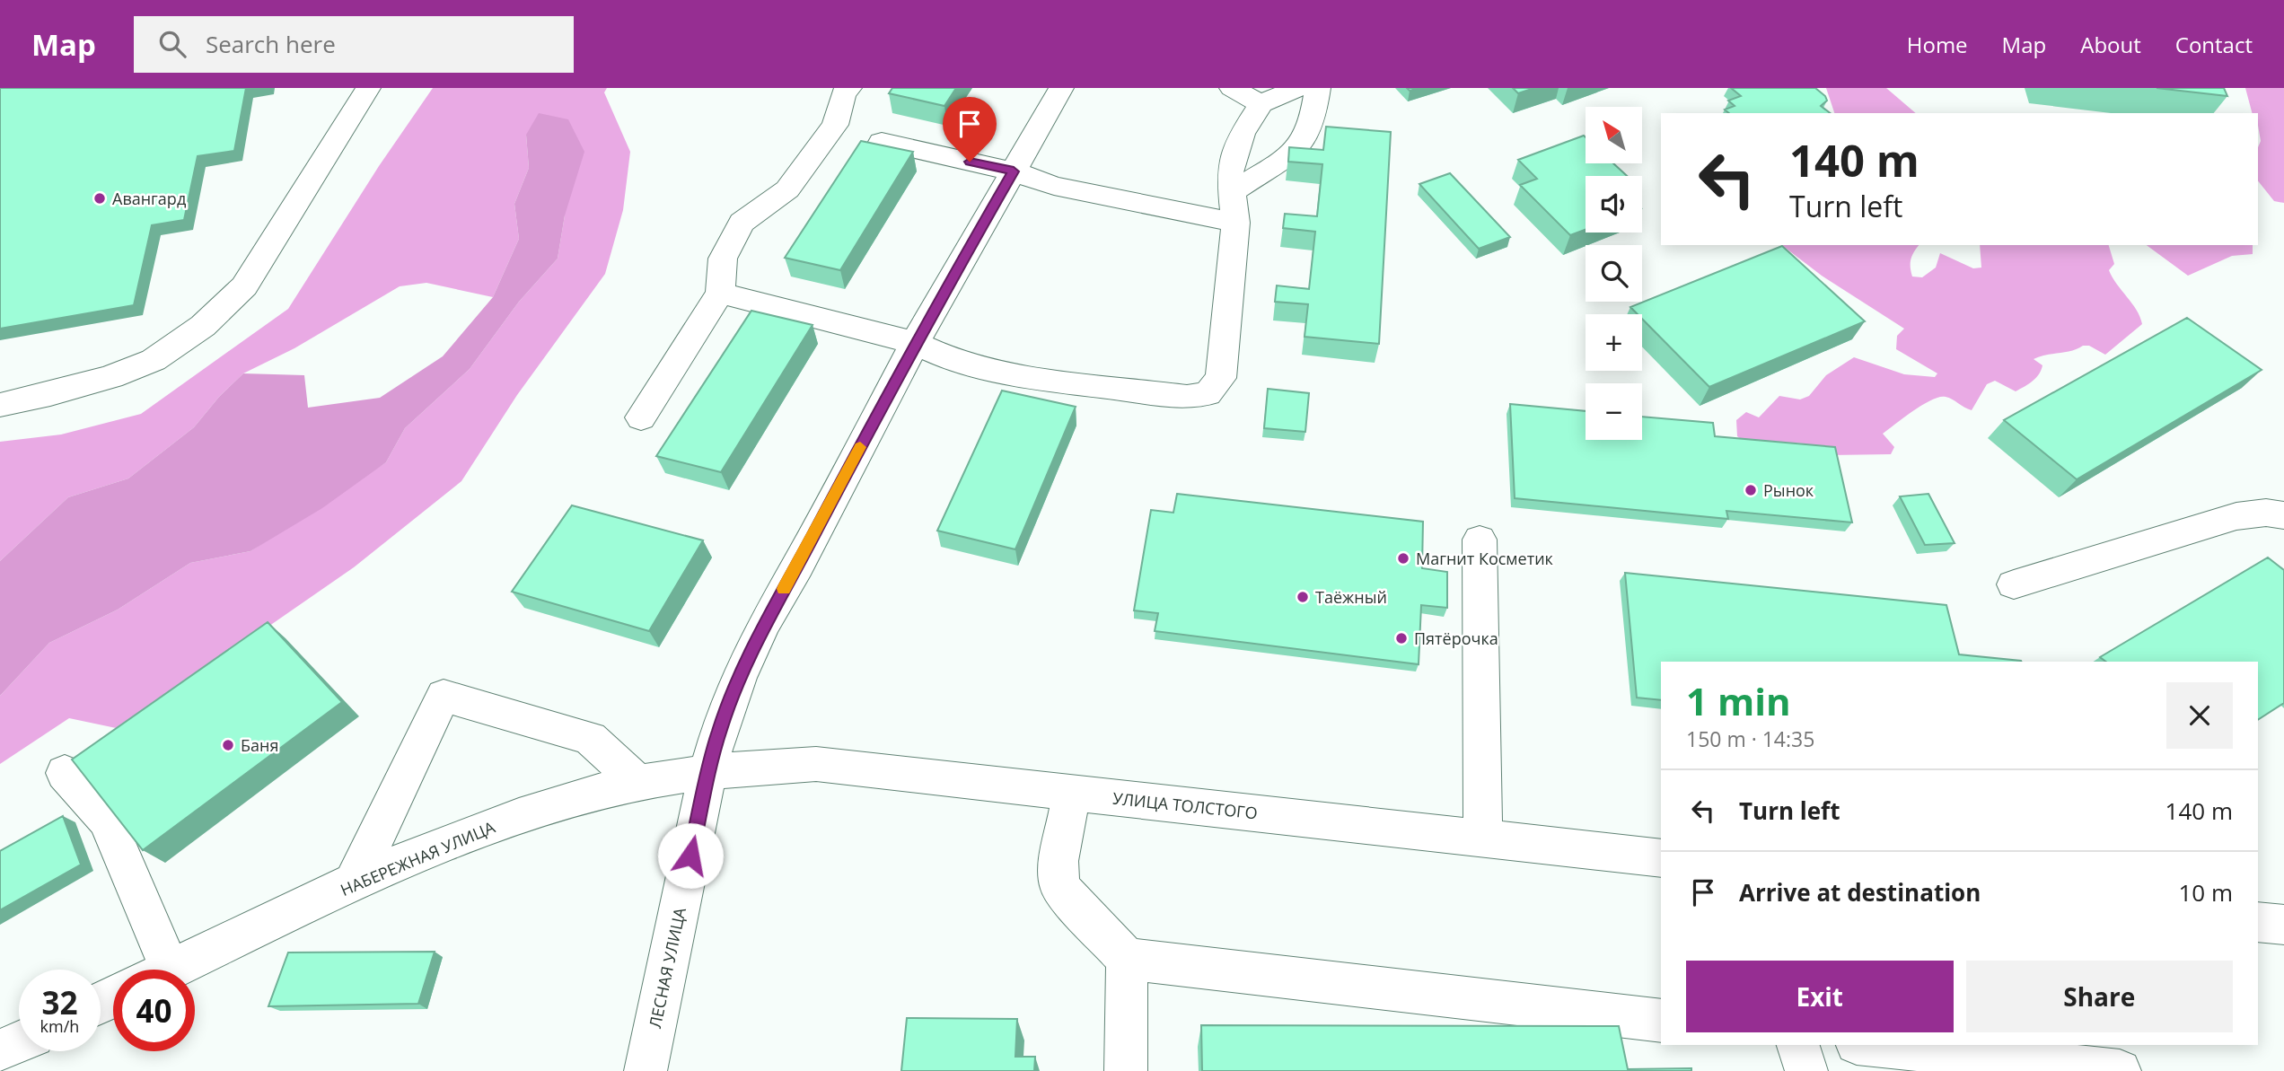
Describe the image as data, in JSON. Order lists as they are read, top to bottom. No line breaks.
{"streets":{"street":["УЛИЦА ТОЛСТОГО","НАБЕРЕЖНАЯ УЛИЦА","ЛЕСНАЯ УЛИЦА"]},"crossings":[["УЛИЦА ТОЛСТОГО","НАБЕРЕЖНАЯ УЛИЦА"],["УЛИЦА ТОЛСТОГО","ЛЕСНАЯ УЛИЦА"],["НАБЕРЕЖНАЯ УЛИЦА","ЛЕСНАЯ УЛИЦА"]],"places":["Авангард","Рынок","Магнит Косметик","Таёжный","Пятёрочка","Баня"],"north":"top left","page":{"header":"Map","search":"Search here","nav":["Home","Map","About","Contact"],"map_buttons":["+","−"],"turn":["140 m","Turn left"],"heading":["1 min","150 m · 14:35"],"list":[{"name":"Turn left","value":"140 m"},{"name":"Arrive at destination","value":"10 m"}],"buttons":["Exit","Share"],"speed":"32 km/h","limit":"40"}}
